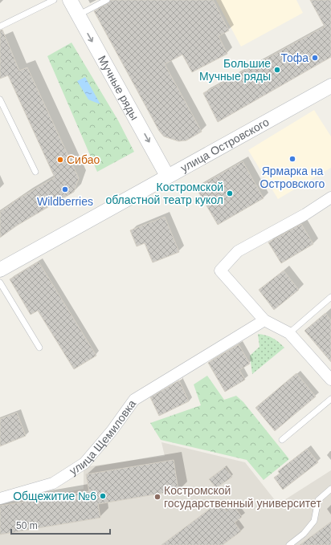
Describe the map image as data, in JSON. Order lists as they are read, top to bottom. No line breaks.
{"streets":{"street":["Мучные ряды","улица Островского","улица Щемиловка"]},"crossings":[["Мучные ряды","улица Островского"]],"one_way":["Мучные ряды"],"places":["Тофа","Большие Мучные ряды","Ярмарка на Островского","Сибао","Wildberries","Костромской областной театр кукол","Общежитие №6","Костромской государственный университет"],"scale_bar":"50 m"}
